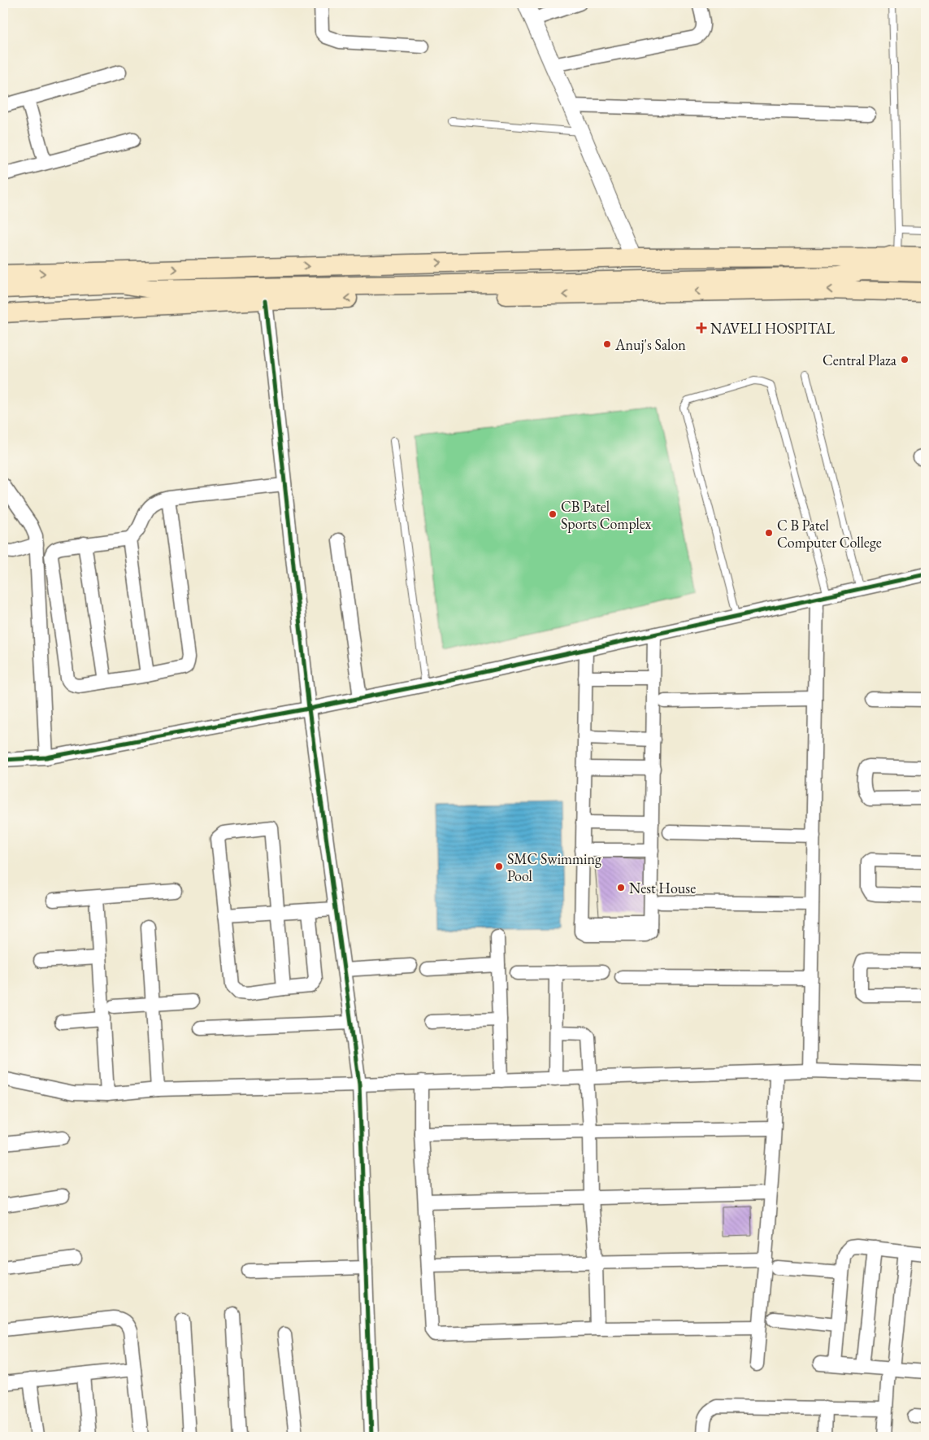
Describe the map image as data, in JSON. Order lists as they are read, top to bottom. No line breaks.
{"places":{"health":["NAVELI HOSPITAL"],"other":["Anuj's Salon","Central Plaza","CB Patel Sports Complex","C B Patel Computer College","SMC Swimming Pool","Nest House"]}}
